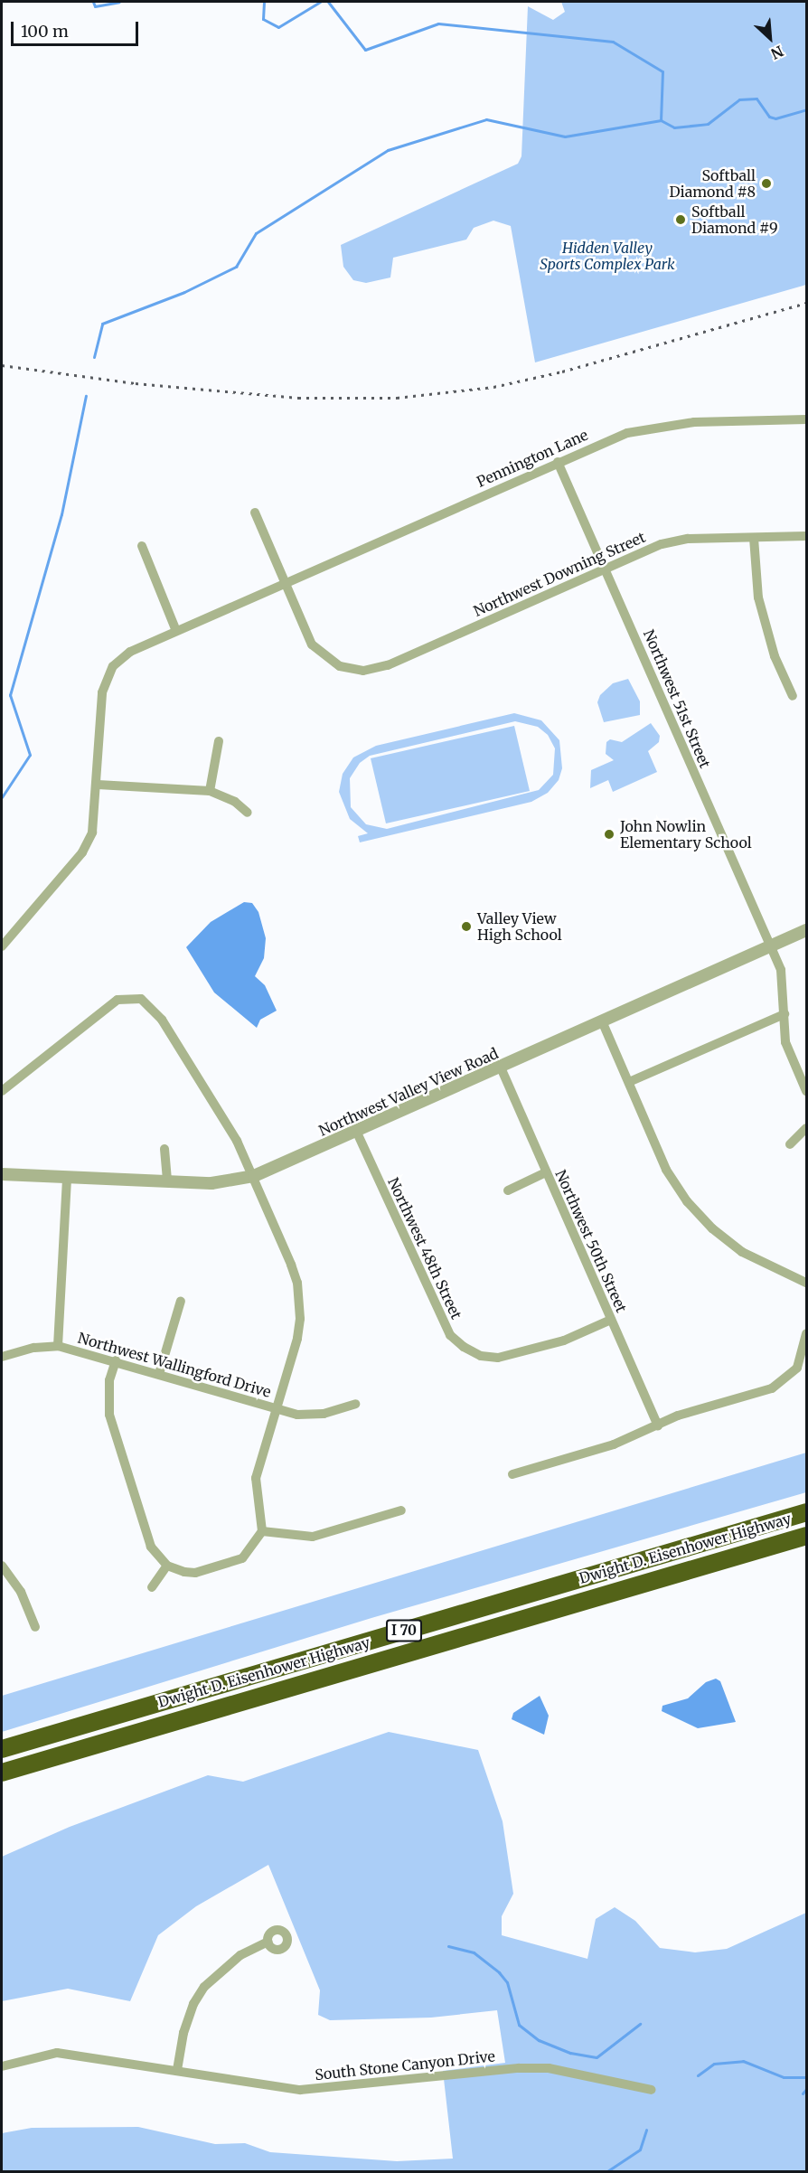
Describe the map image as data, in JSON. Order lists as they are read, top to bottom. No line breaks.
{"streets":{"highway":["Dwight D. Eisenhower Highway","I 70"],"street":["Pennington Lane","Northwest Downing Street","Northwest 51st Street","Northwest Valley View Road","Northwest 50th Street","Northwest 48th Street","Northwest Wallingford Drive","South Stone Canyon Drive"]},"crossings":[["Pennington Lane","Northwest Downing Street"],["Pennington Lane","Northwest 51st Street"],["Northwest Downing Street","Northwest 51st Street"],["Northwest 51st Street","Northwest Valley View Road"],["Northwest Valley View Road","Northwest 50th Street"],["Northwest Valley View Road","Northwest 48th Street"],["Northwest 50th Street","Northwest 48th Street"]],"parks":["Hidden Valley Sports Complex Park"],"places":["Softball Diamond #8","Softball Diamond #9","John Nowlin Elementary School","Valley View High School"],"scale_bar":"100 m","north":"bottom right"}
